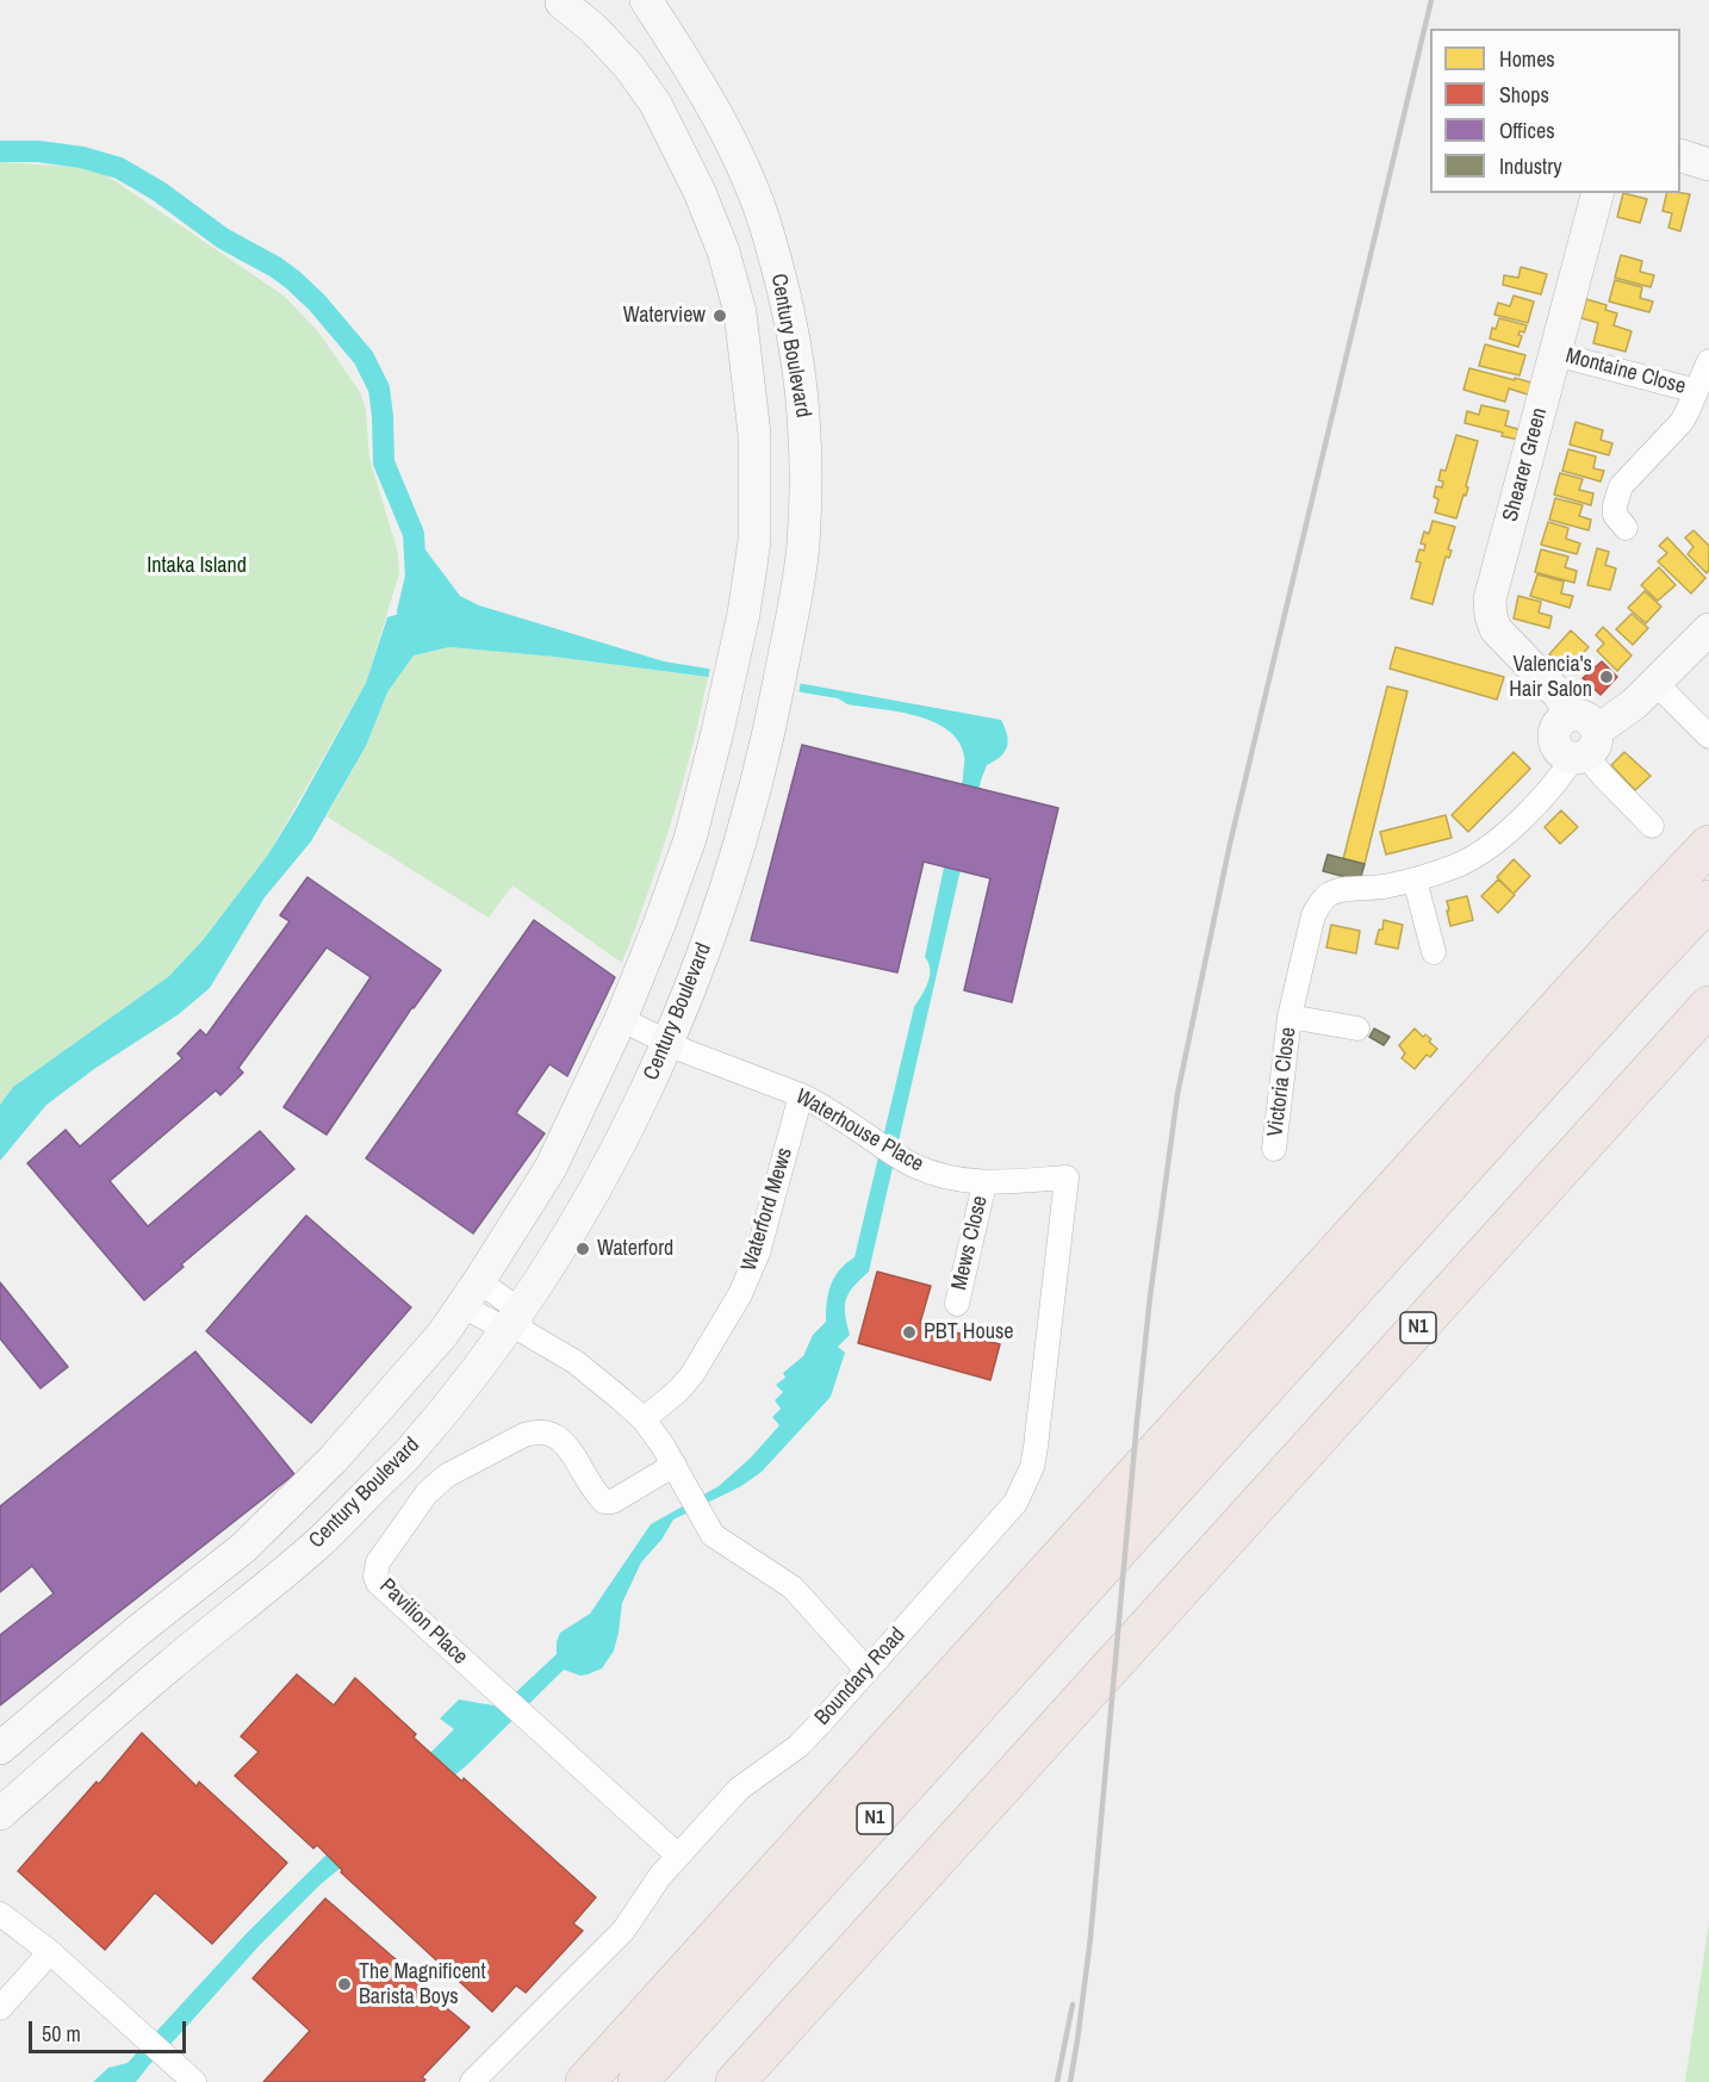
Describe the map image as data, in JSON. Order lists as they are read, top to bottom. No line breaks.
{"streets":{"highway":["N1"],"main road":["Century Boulevard","Shearer Green"],"street":["Montaine Close","Victoria Close","Waterhouse Place","Waterford Mews","Mews Close","Pavilion Place","Boundary Road"]},"crossings":[["Century Boulevard","Waterhouse Place"],["Montaine Close","Shearer Green"],["Waterhouse Place","Waterford Mews"],["Waterhouse Place","Mews Close"],["Waterhouse Place","Boundary Road"],["Pavilion Place","Boundary Road"]],"parks":["Intaka Island"],"places":["Waterview","Valencia's Hair Salon","Waterford","PBT House","The Magnificent Barista Boys"],"legend":["Homes","Shops","Offices","Industry"],"scale_bar":"50 m"}
